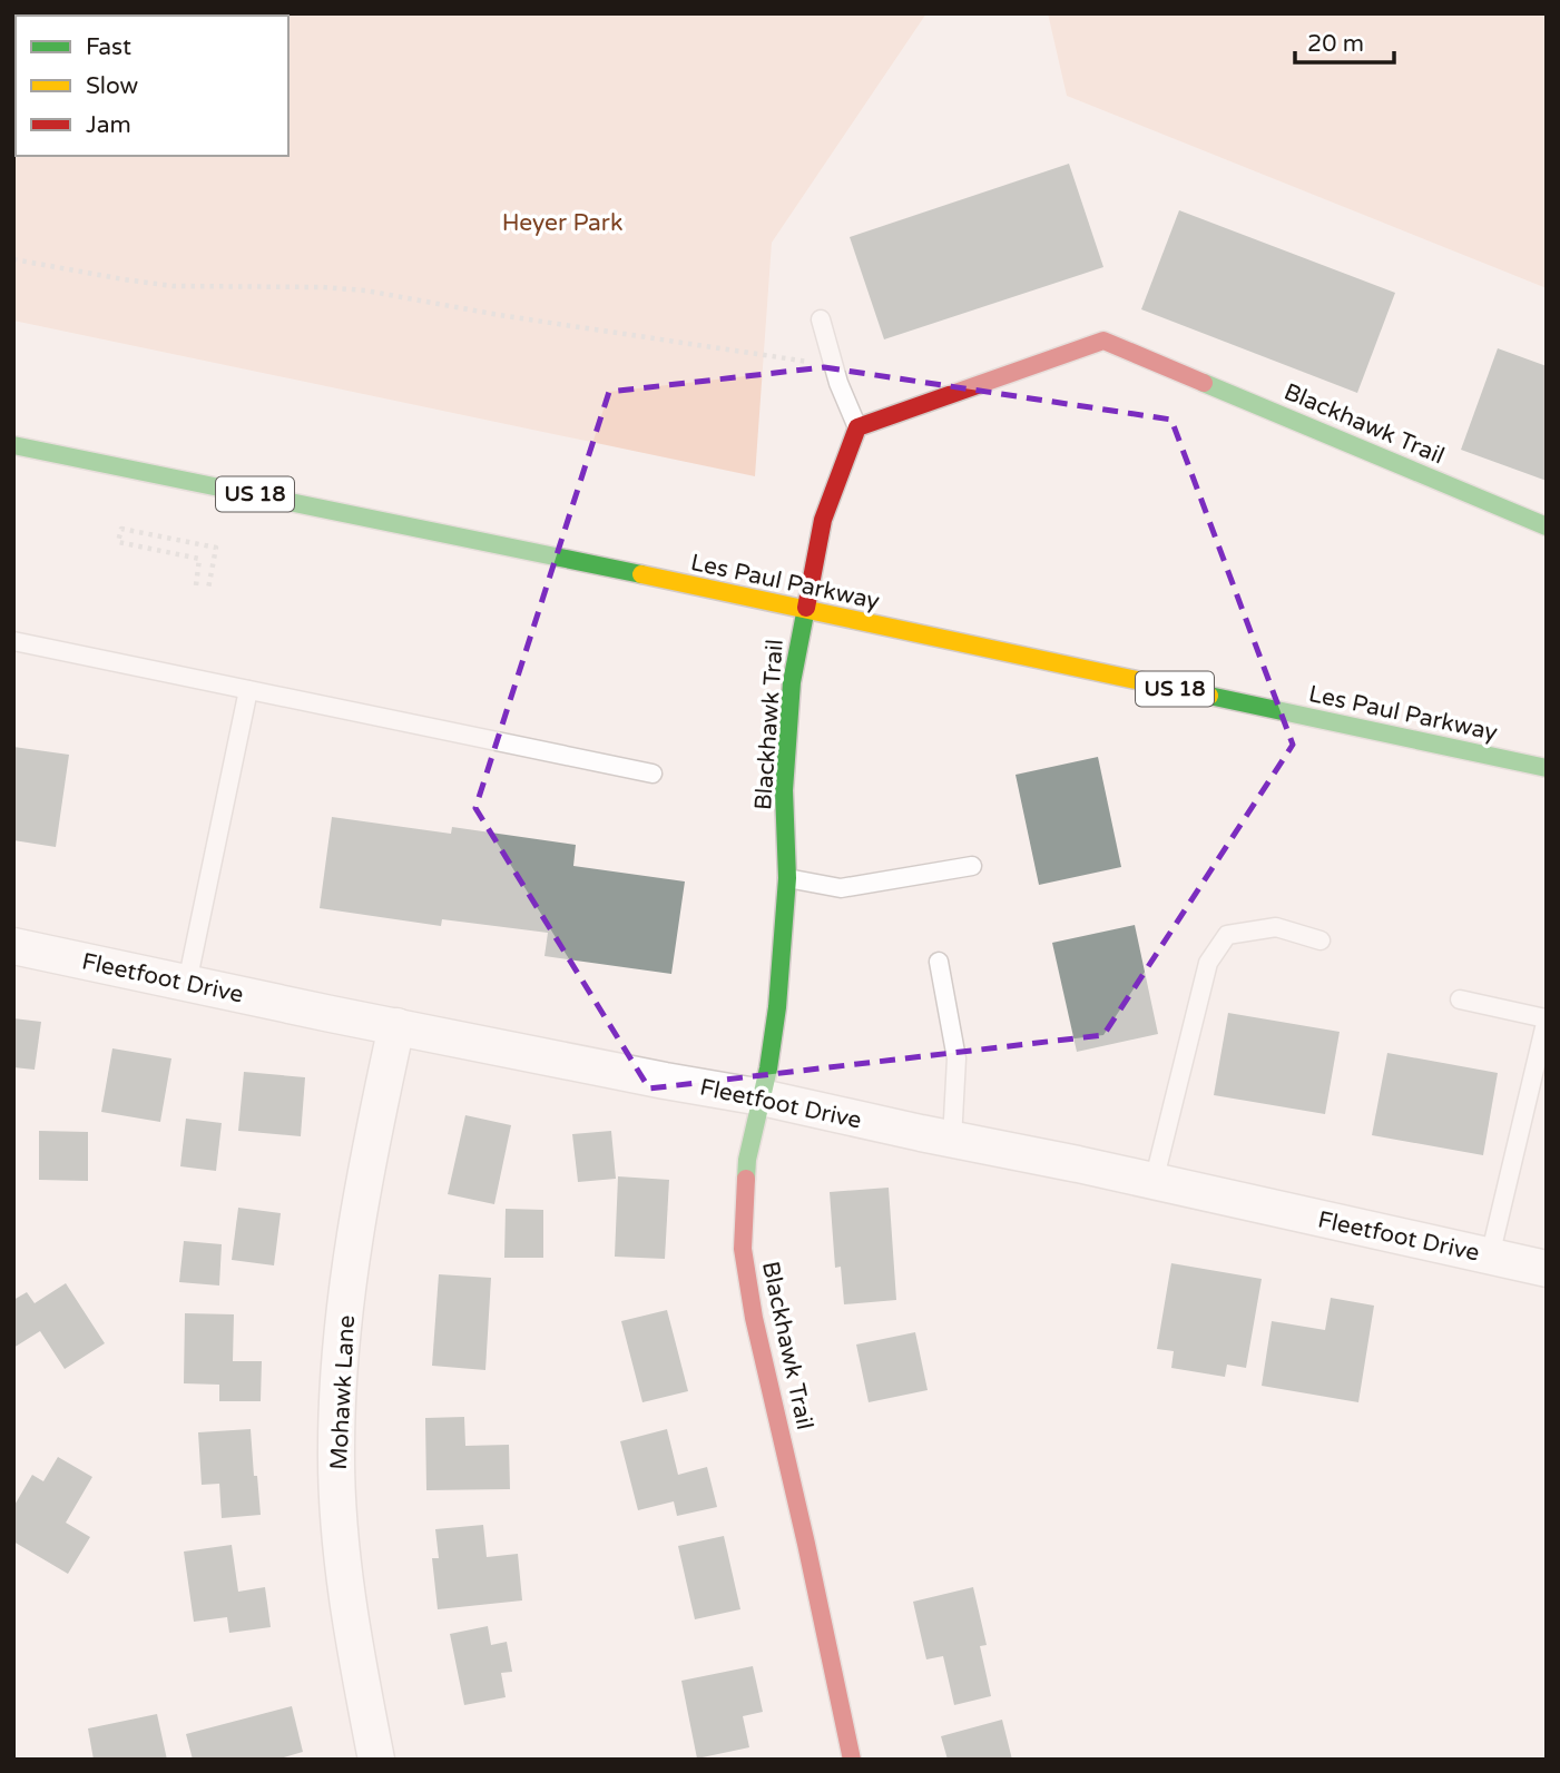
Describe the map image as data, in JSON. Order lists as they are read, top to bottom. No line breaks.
{"streets":{"street":["Blackhawk Trail","US 18","Les Paul Parkway","Fleetfoot Drive","Mohawk Lane"]},"crossings":[["Blackhawk Trail","Les Paul Parkway"],["Blackhawk Trail","Fleetfoot Drive"],["Fleetfoot Drive","Mohawk Lane"]],"parks":["Heyer Park"],"legend":["Fast","Slow","Jam"],"scale_bar":"20 m"}
